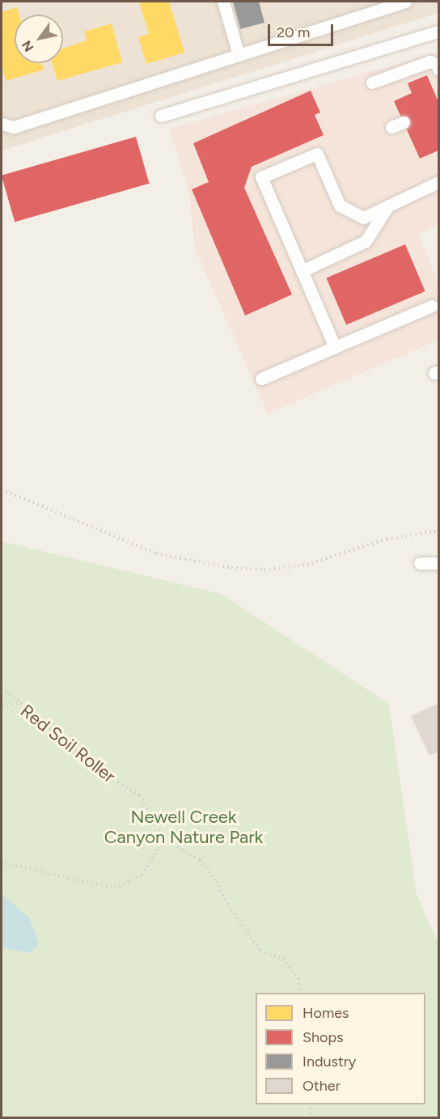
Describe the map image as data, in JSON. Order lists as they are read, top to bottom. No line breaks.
{"streets":{"path":["Red Soil Roller"]},"parks":["Newell Creek Canyon Nature Park"],"legend":["Homes","Shops","Industry","Other"],"scale_bar":"20 m","north":"bottom left"}
